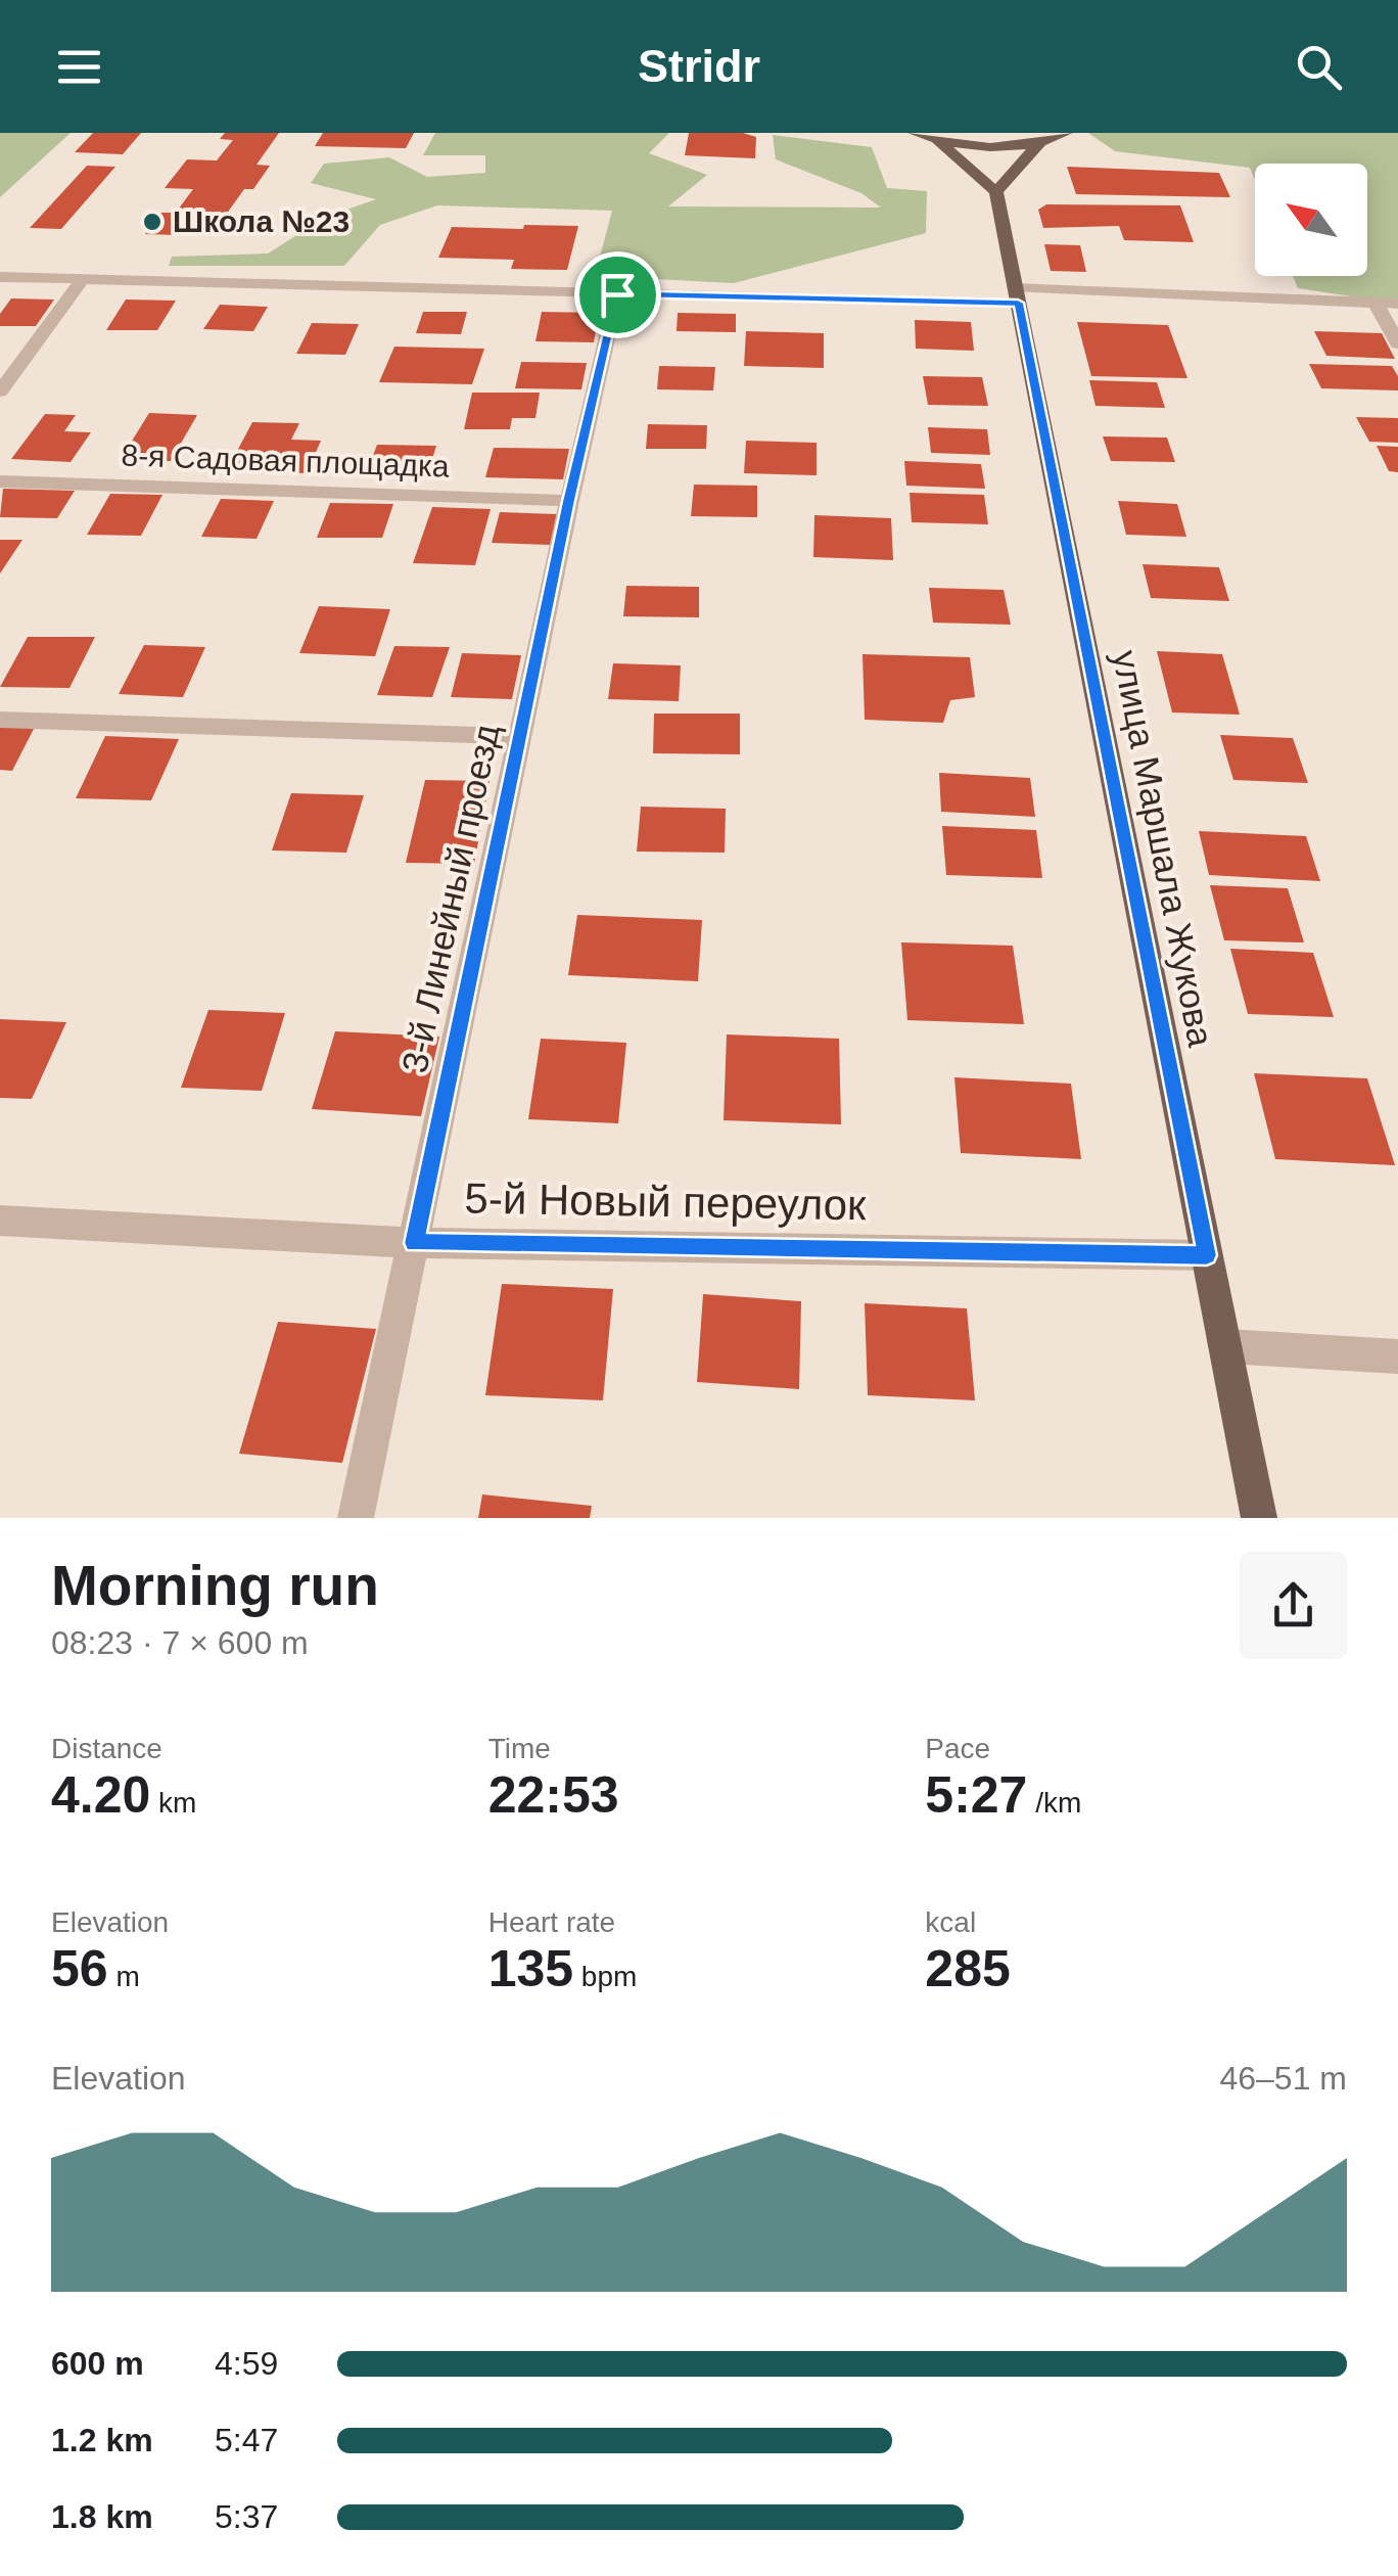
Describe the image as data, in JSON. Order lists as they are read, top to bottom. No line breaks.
{"streets":{"main road":["улица Маршала Жукова"],"street":["8-я Садовая площадка","3-й Линейный проезд","5-й Новый переулок"]},"crossings":[["8-я Садовая площадка","3-й Линейный проезд"],["улица Маршала Жукова","5-й Новый переулок"],["3-й Линейный проезд","5-й Новый переулок"]],"places":["Школа №23"],"north":"top left","page":{"header":"Stridr","heading":["Morning run","08:23 · 7 × 600 m"],"stats":[["Distance","4.20 km"],["Time","22:53"],["Pace","5:27 /km"],["Elevation","56 m"],["Heart rate","135 bpm"],["kcal","285"]],"chart":["Elevation","46–51 m"],"list":[{"name":"600 m","note":"4:59"},{"name":"1.2 km","note":"5:47"},{"name":"1.8 km","note":"5:37"}]}}
